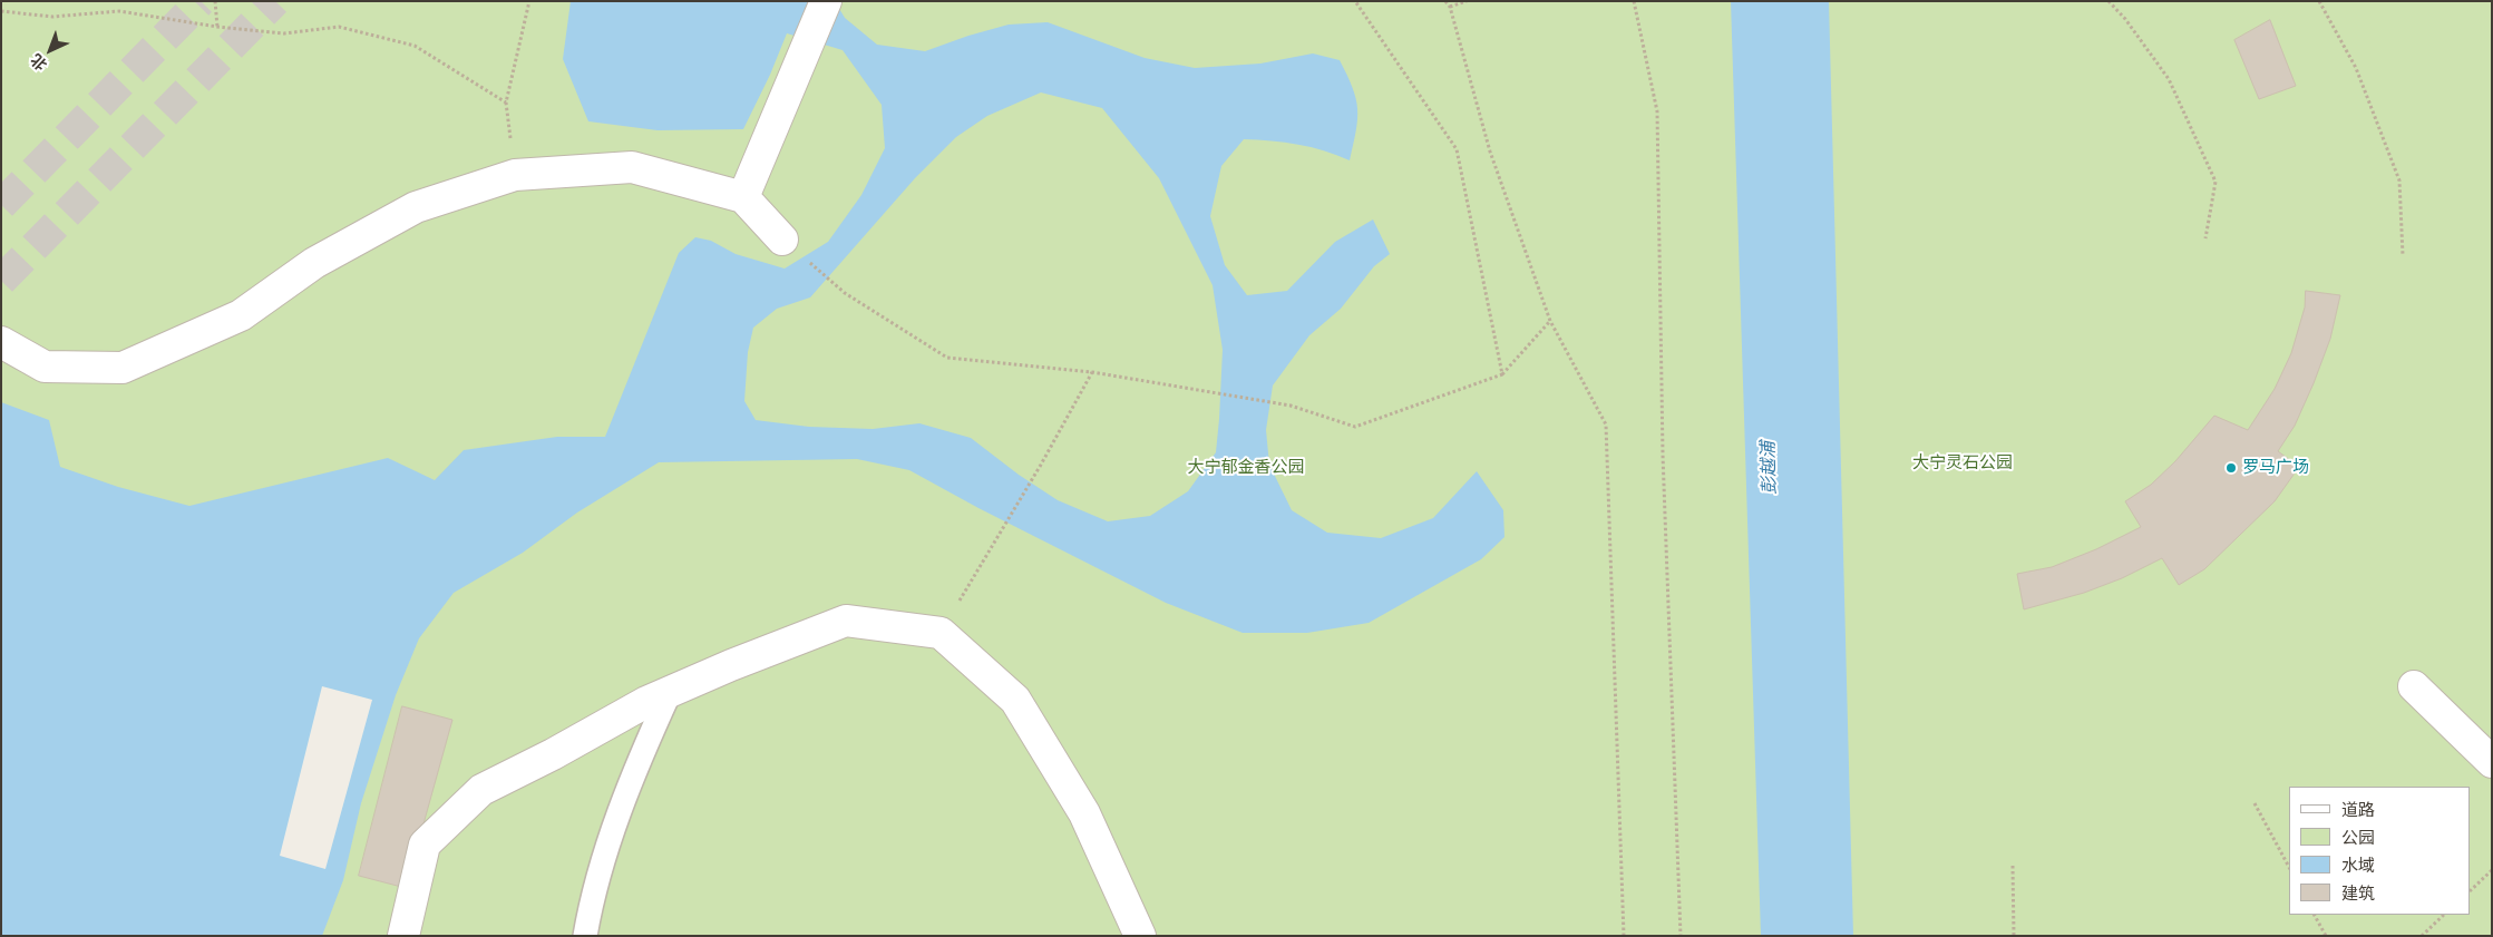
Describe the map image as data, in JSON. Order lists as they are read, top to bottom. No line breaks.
{"water":["彭越浦"],"parks":["大宁灵石公园","大宁郁金香公园"],"places":["罗马广场"],"legend":["道路","公园","水域","建筑"],"north":"bottom left"}
